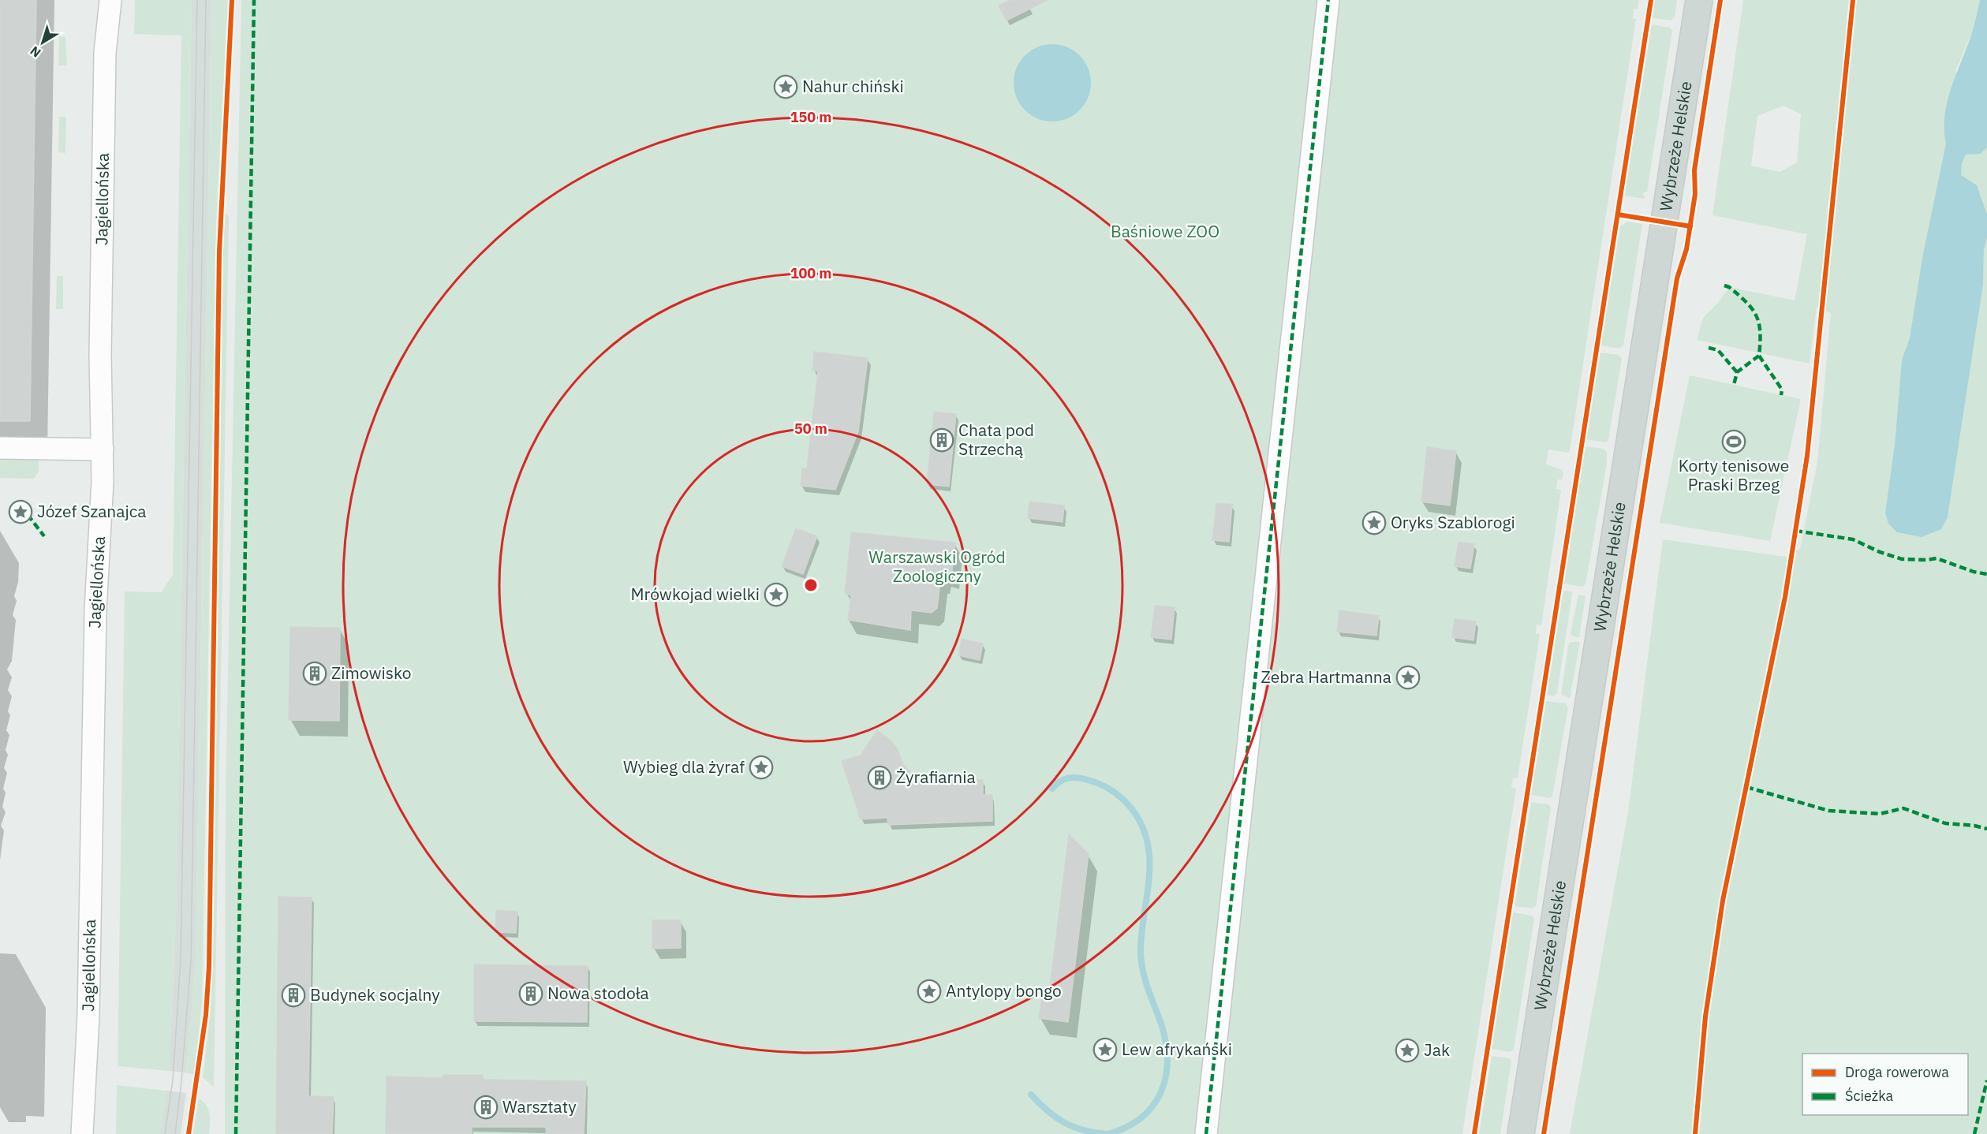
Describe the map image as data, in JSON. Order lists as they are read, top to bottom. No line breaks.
{"streets":{"main road":["Wybrzeże Helskie"],"street":["Jagiellońska"]},"parks":["Baśniowe ZOO","Warszawski Ogród Zoologiczny"],"places":{"place":["Nahur chiński","Józef Szanajca","Oryks Szablorogi","Mrówkojad wielki","Zebra Hartmanna","Wybieg dla żyraf","Antylopy bongo","Lew afrykański","Jak"],"building":["Chata pod Strzechą","Zimowisko","Żyrafiarnia","Nowa stodoła","Budynek socjalny","Warsztaty"],"sports":["Korty tenisowe Praski Brzeg"]},"legend":["Droga rowerowa","Ścieżka"],"north":"bottom left","rings":["150 m","100 m","50 m"]}
